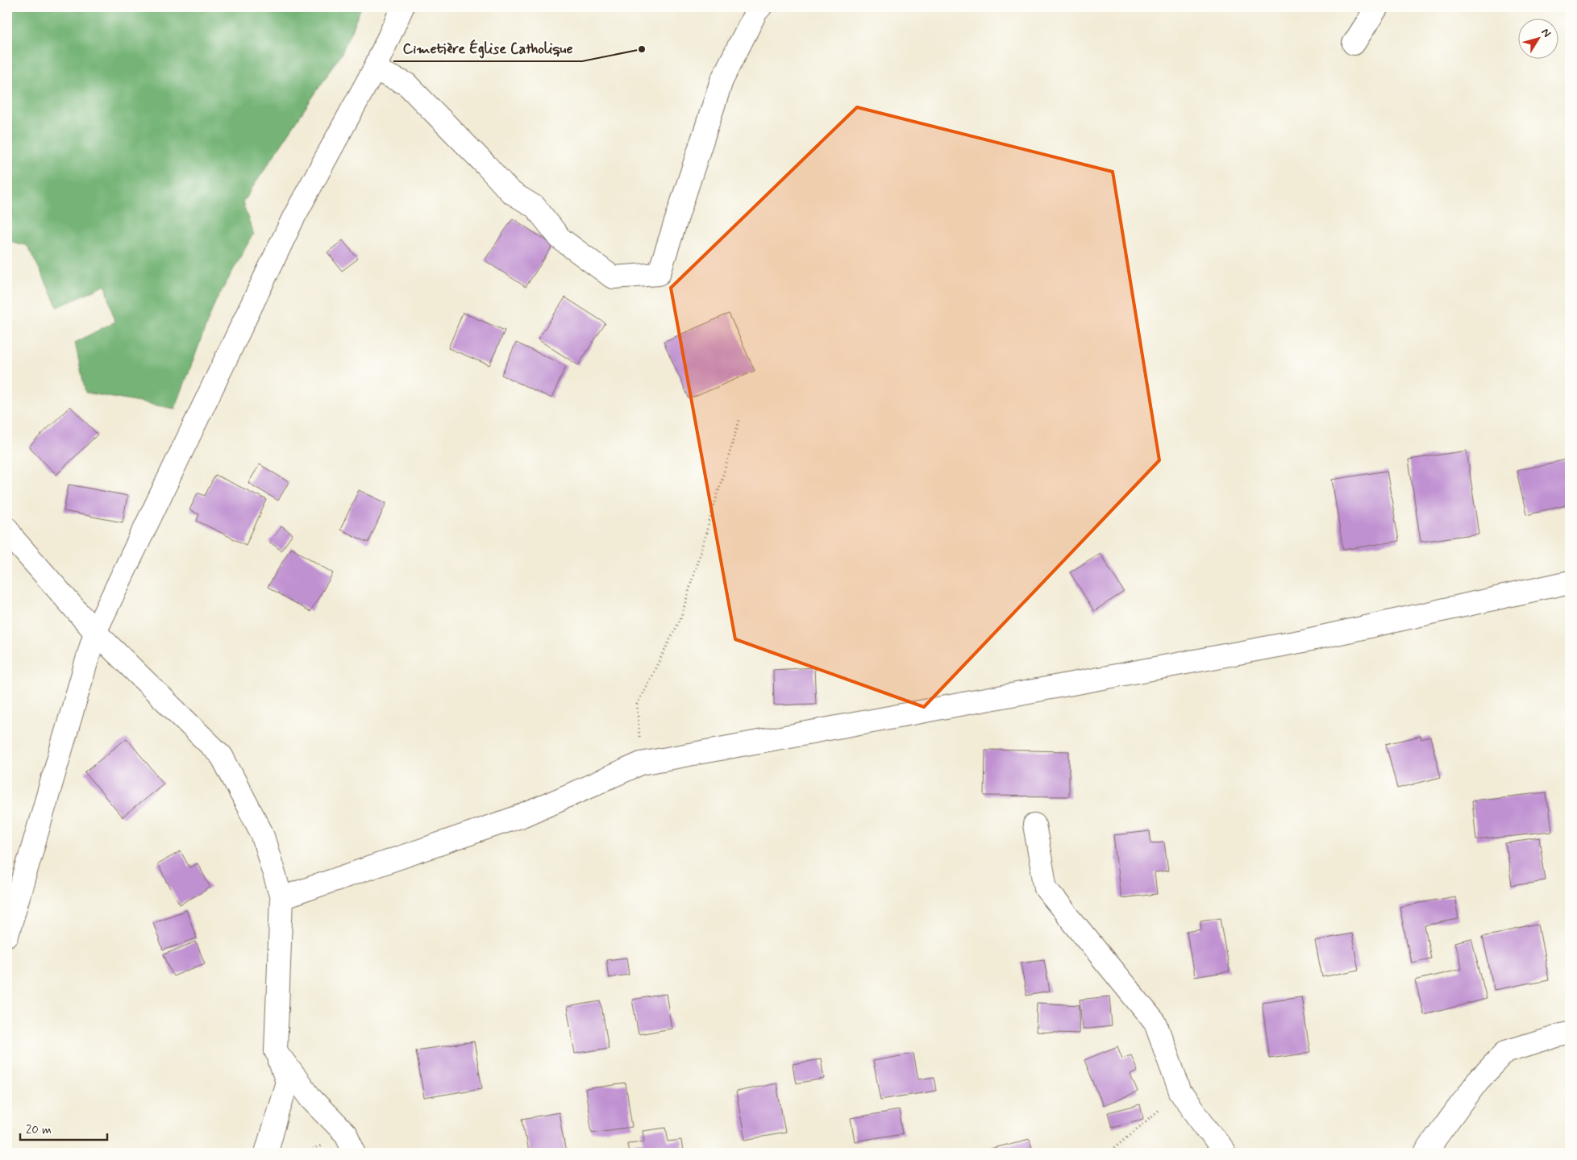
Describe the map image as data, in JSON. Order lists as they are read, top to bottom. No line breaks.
{"places":["Cimetière Église Catholique"],"scale_bar":"20 m","north":"top right"}
